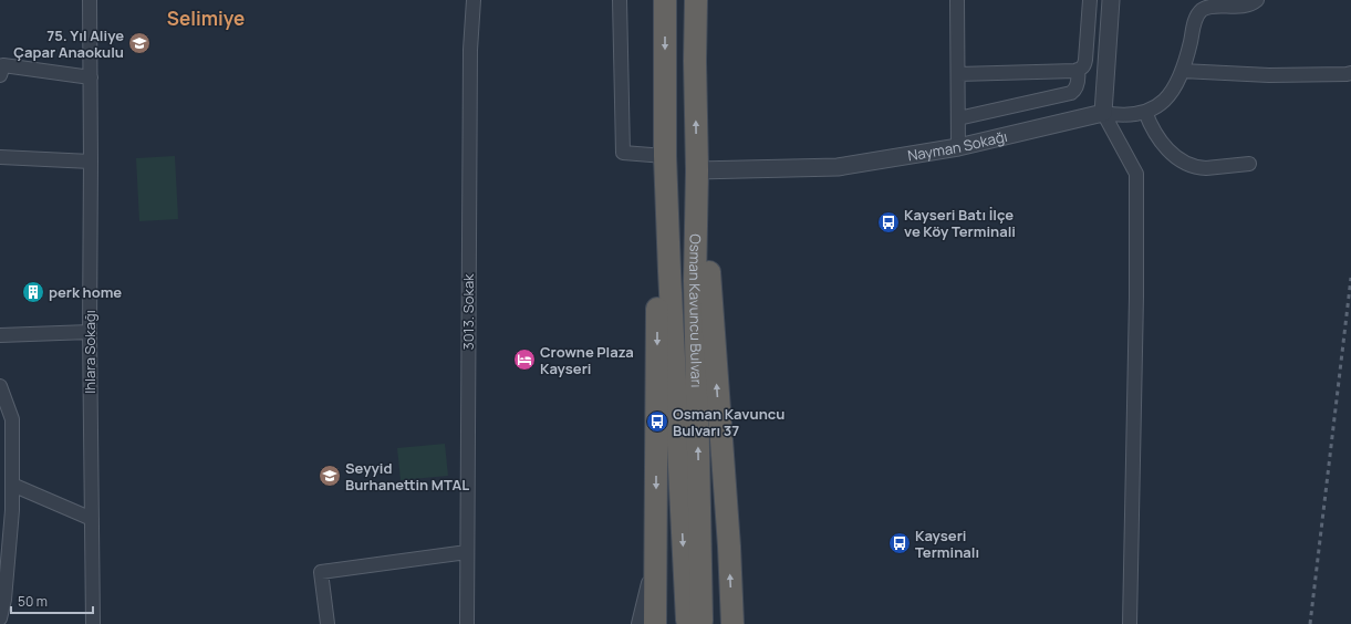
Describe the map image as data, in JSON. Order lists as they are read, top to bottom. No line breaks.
{"streets":{"highway":["Osman Kavuncu Bulvarı"],"street":["Nayman Sokağı","3013. Sokak","Ihlara Sokağı"]},"crossings":[["Nayman Sokağı","Osman Kavuncu Bulvarı"]],"districts":["Selimiye"],"places":{"school or university":["75. Yıl Aliye Çapar Anaokulu","Seyyid Burhanettin MTAL"],"bus stop":["Kayseri Batı İlçe ve Köy Terminali","Osman Kavuncu Bulvarı 37","Kayseri Terminalı"],"building":["perk home"],"hotel":["Crowne Plaza Kayseri"]},"scale_bar":"50 m"}
